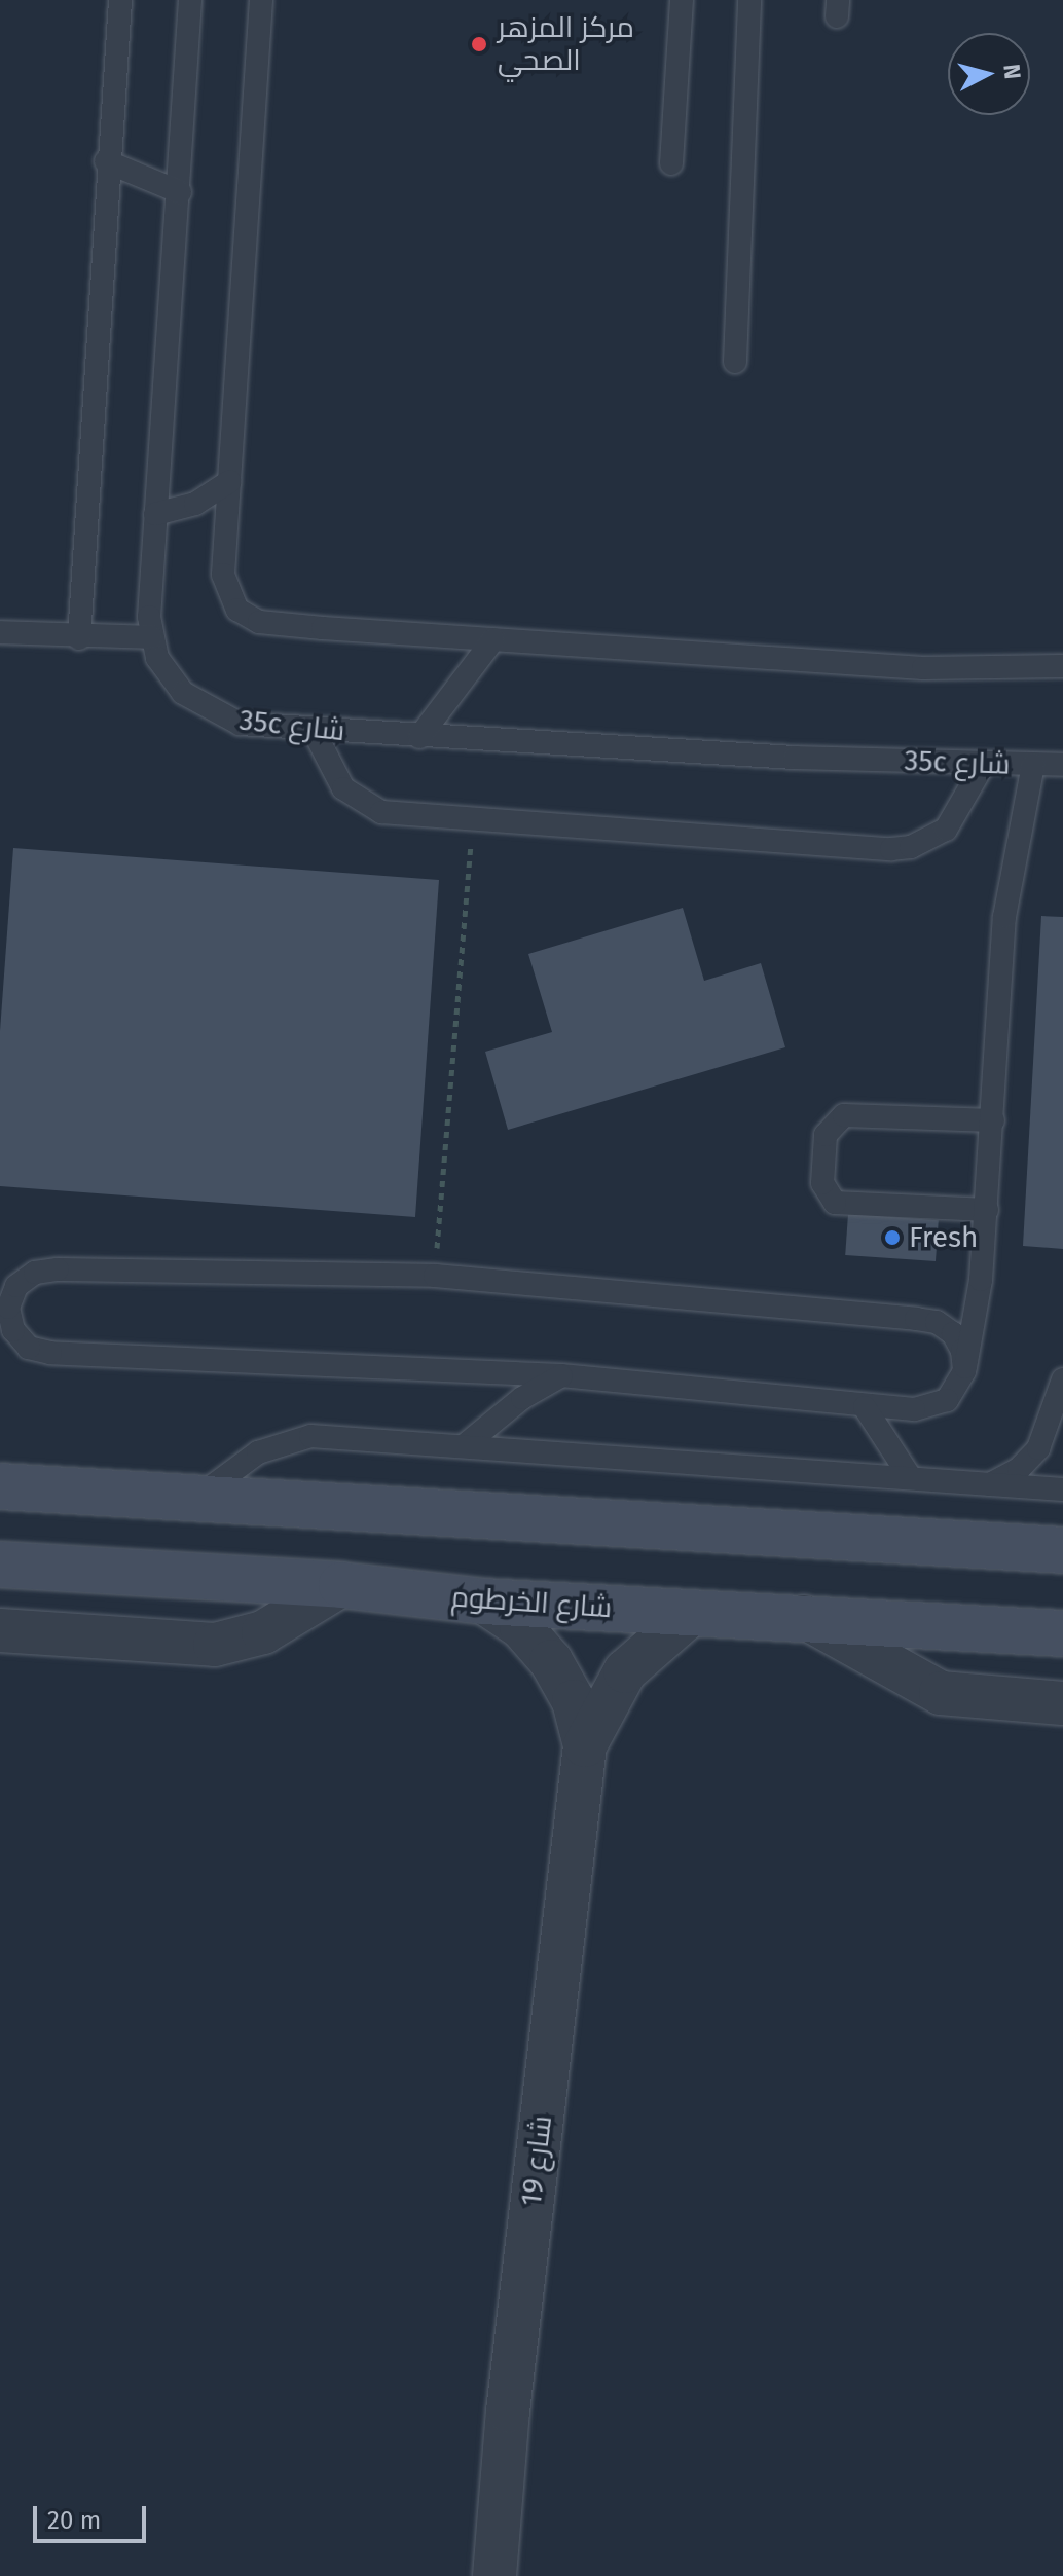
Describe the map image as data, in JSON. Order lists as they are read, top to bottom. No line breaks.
{"streets":{"main road":["شارع الخرطوم"],"street":["شارع 19"],"lane":["35c شارع"]},"crossings":[["شارع الخرطوم","شارع 19"]],"places":["مركز المزهر الصحي","Fresh"],"scale_bar":"20 m","north":"right"}
